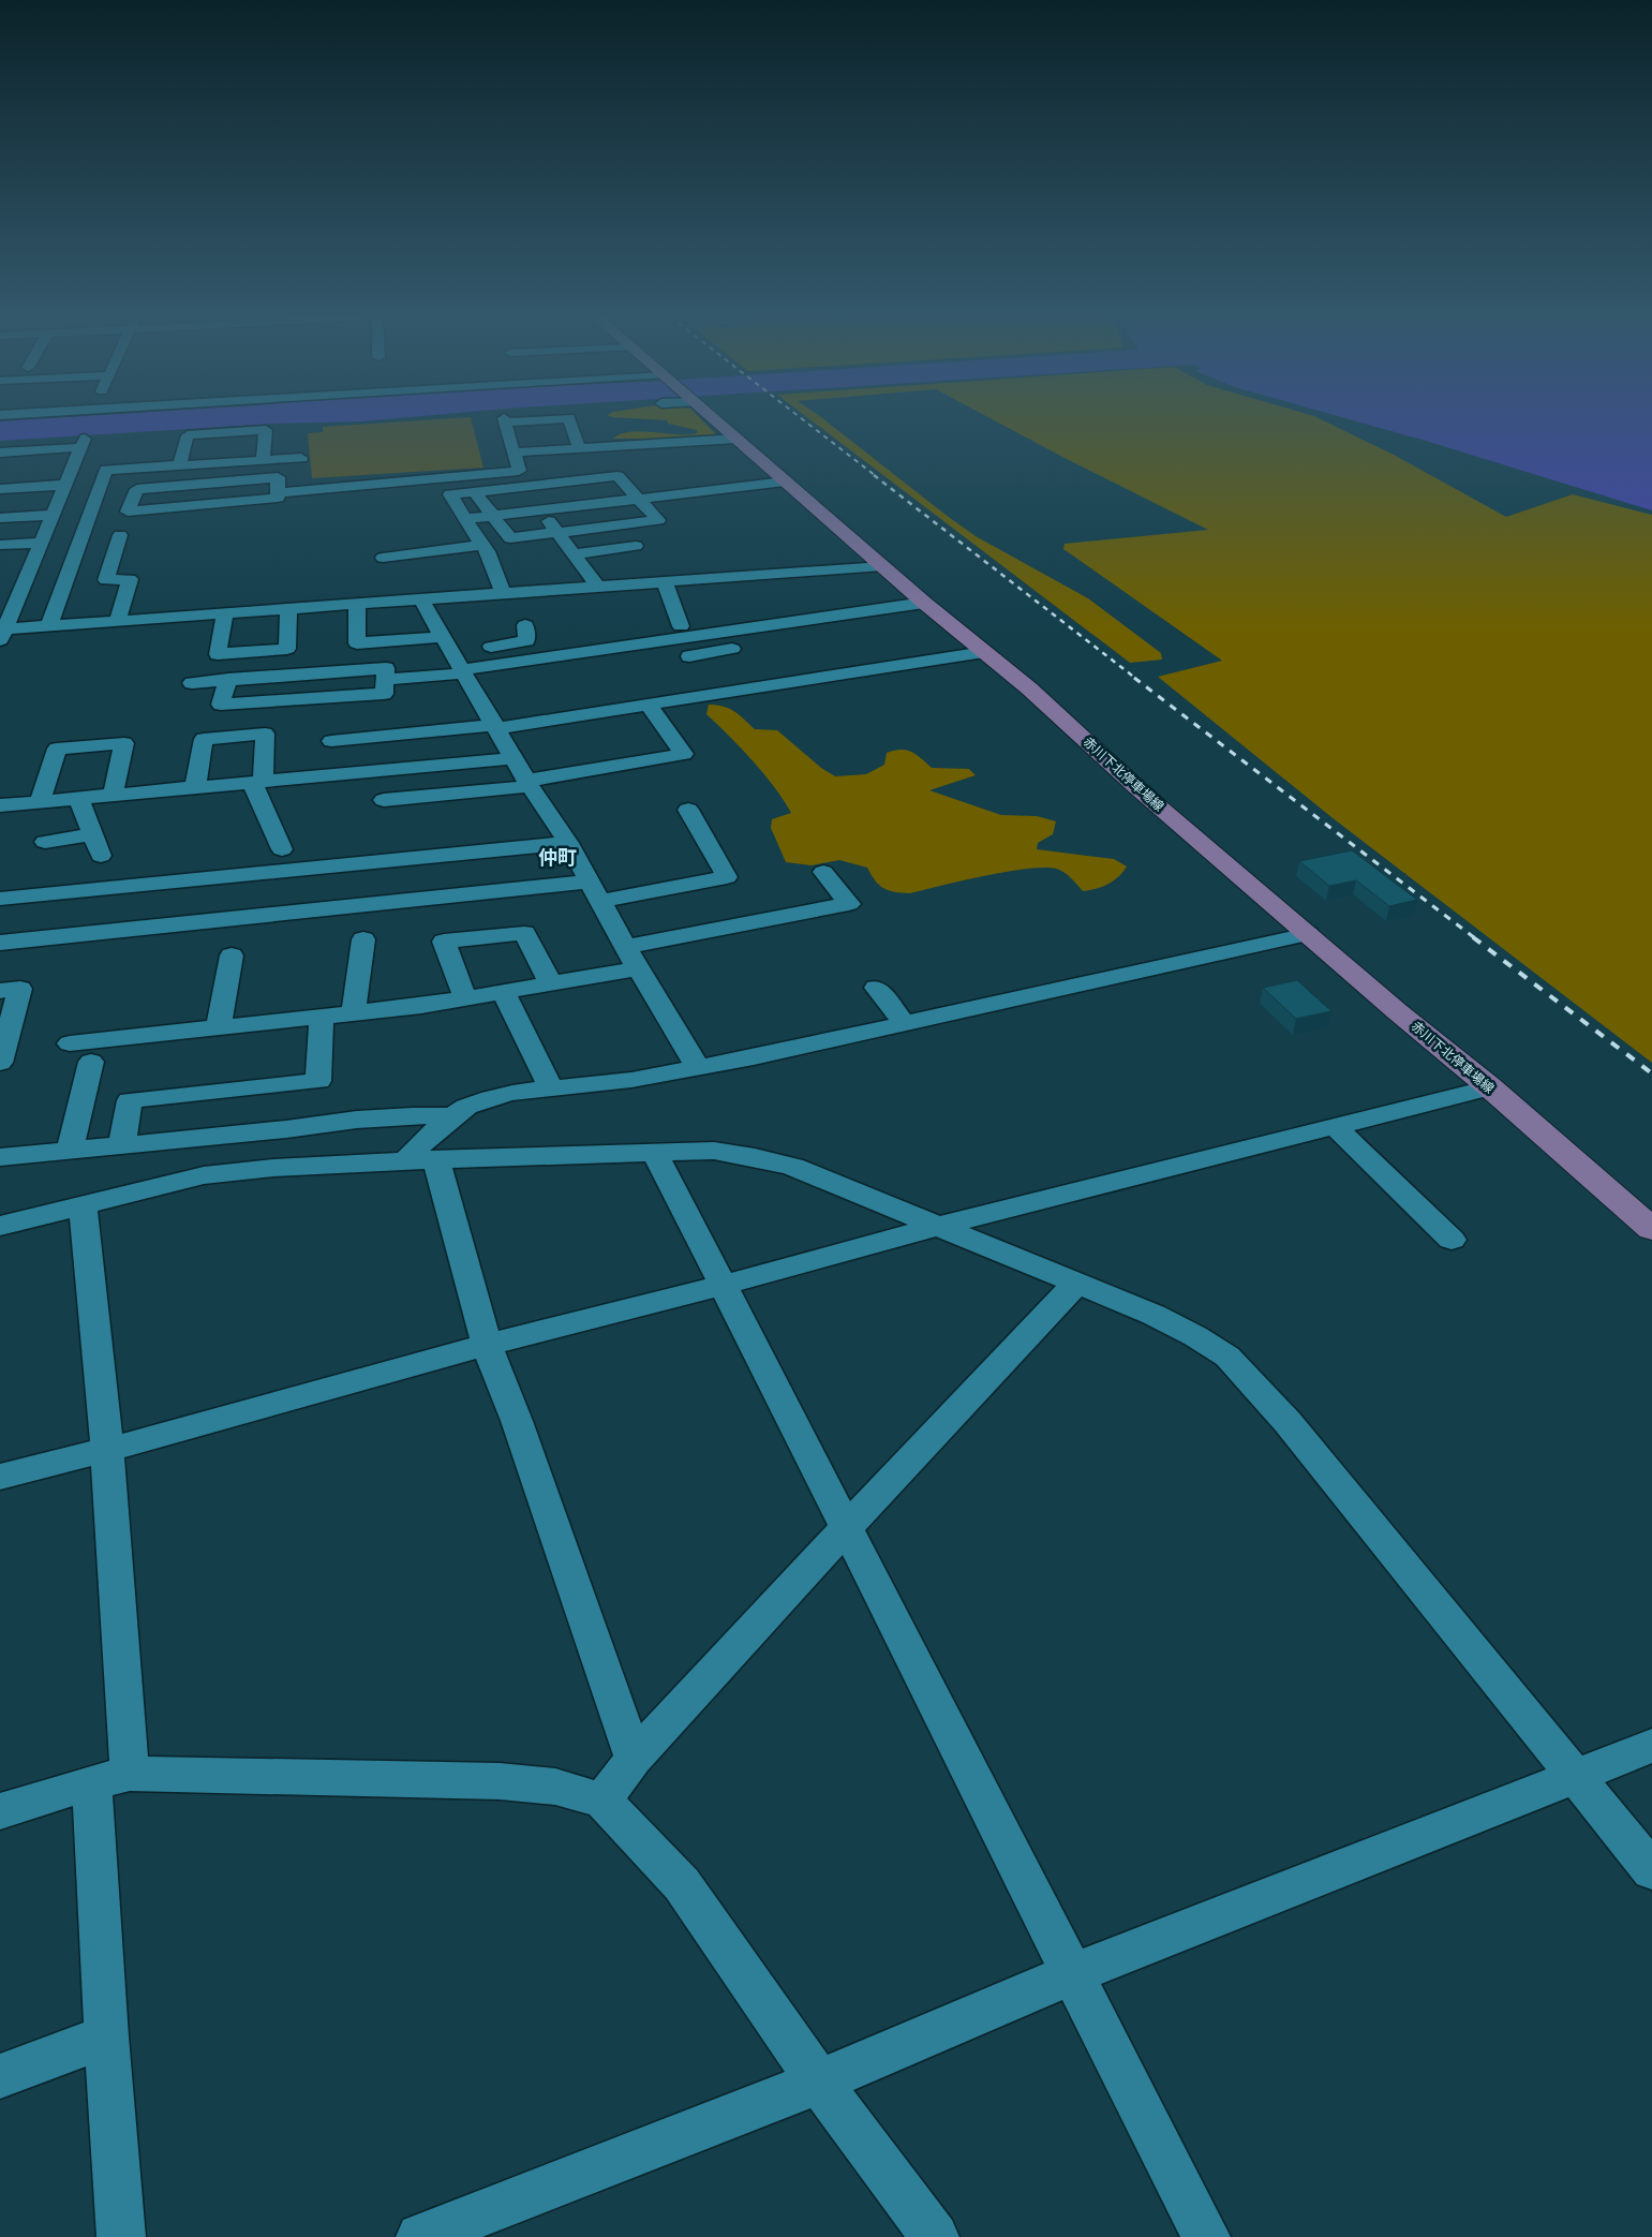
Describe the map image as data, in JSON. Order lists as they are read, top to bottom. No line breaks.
{"streets":{"main road":["赤川下北停車場線"]},"districts":["仲町"]}
